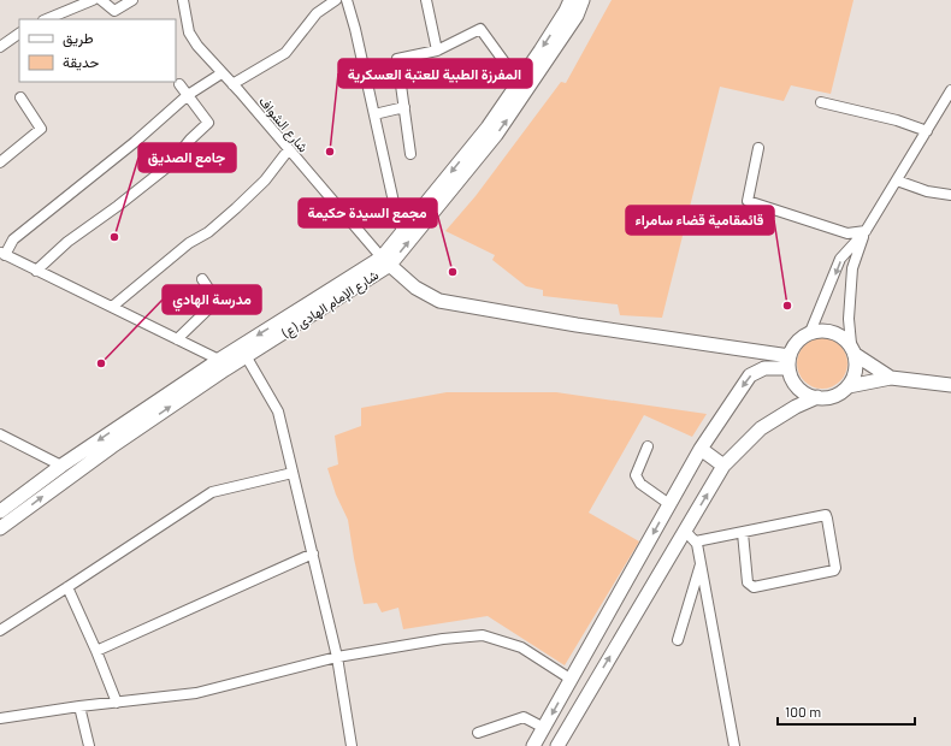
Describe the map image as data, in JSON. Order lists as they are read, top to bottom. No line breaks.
{"streets":{"main road":["شارع الإمام الهادی (ع)"],"street":["شارع الشواف"]},"crossings":[["شارع الشواف","شارع الإمام الهادی (ع)"]],"places":["المفرزة الطبية للعتبة العسكرية","جامع الصديق","مجمع السيدة حكيمة","قائمقامية قضاء سامراء","مدرسة الهادي"],"legend":["طريق","حديقة"],"scale_bar":"100 m"}
